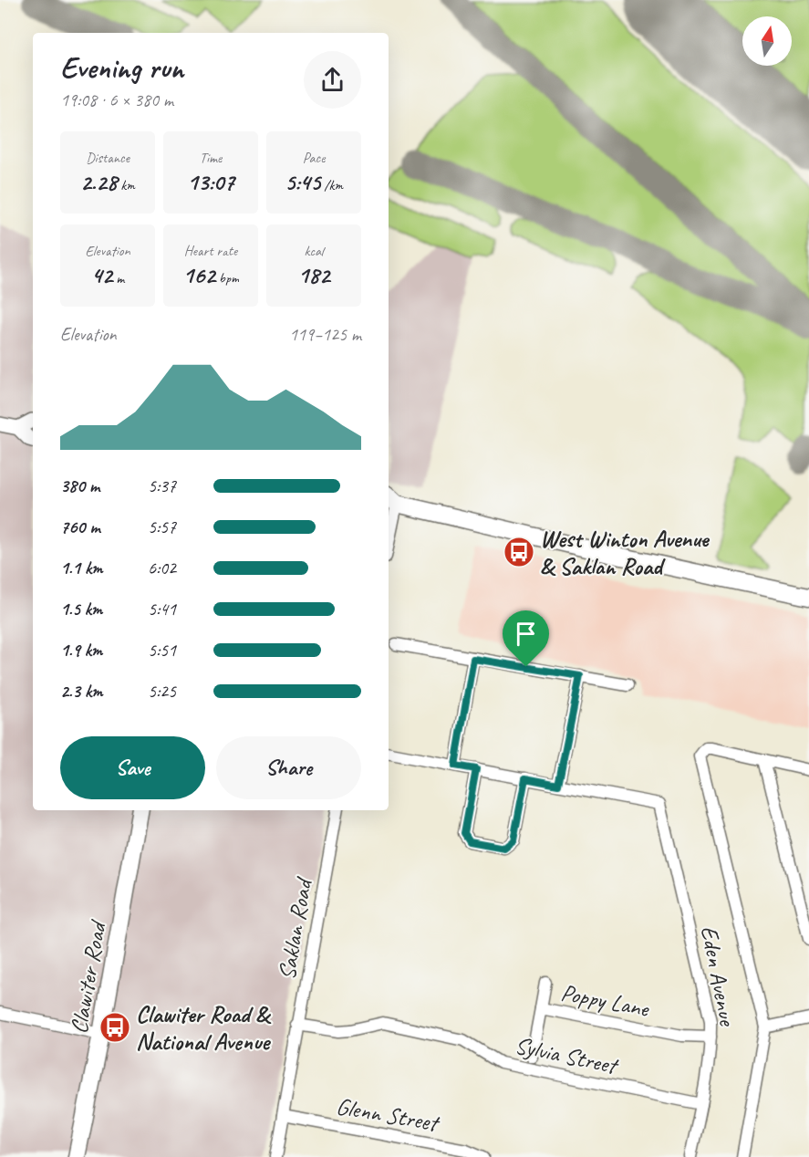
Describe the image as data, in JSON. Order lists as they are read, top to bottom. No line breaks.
{"streets":{"main road":["Clawiter Road"],"street":["Saklan Road","Eden Avenue","Poppy Lane","Sylvia Street","Glenn Street"]},"crossings":[["Saklan Road","Sylvia Street"],["Saklan Road","Glenn Street"],["Eden Avenue","Poppy Lane"],["Eden Avenue","Sylvia Street"]],"places":{"bus stop":["West Winton Avenue & Saklan Road","Clawiter Road & National Avenue"]},"north":"top","page":{"heading":["Evening run","19:08 · 6 × 380 m"],"stats":[["Distance","2.28 km"],["Time","13:07"],["Pace","5:45 /km"],["Elevation","42 m"],["Heart rate","162 bpm"],["kcal","182"]],"chart":["Elevation","119–125 m"],"list":[{"name":"380 m","note":"5:37"},{"name":"760 m","note":"5:57"},{"name":"1.1 km","note":"6:02"},{"name":"1.5 km","note":"5:41"},{"name":"1.9 km","note":"5:51"},{"name":"2.3 km","note":"5:25"}],"buttons":["Save","Share"]}}
